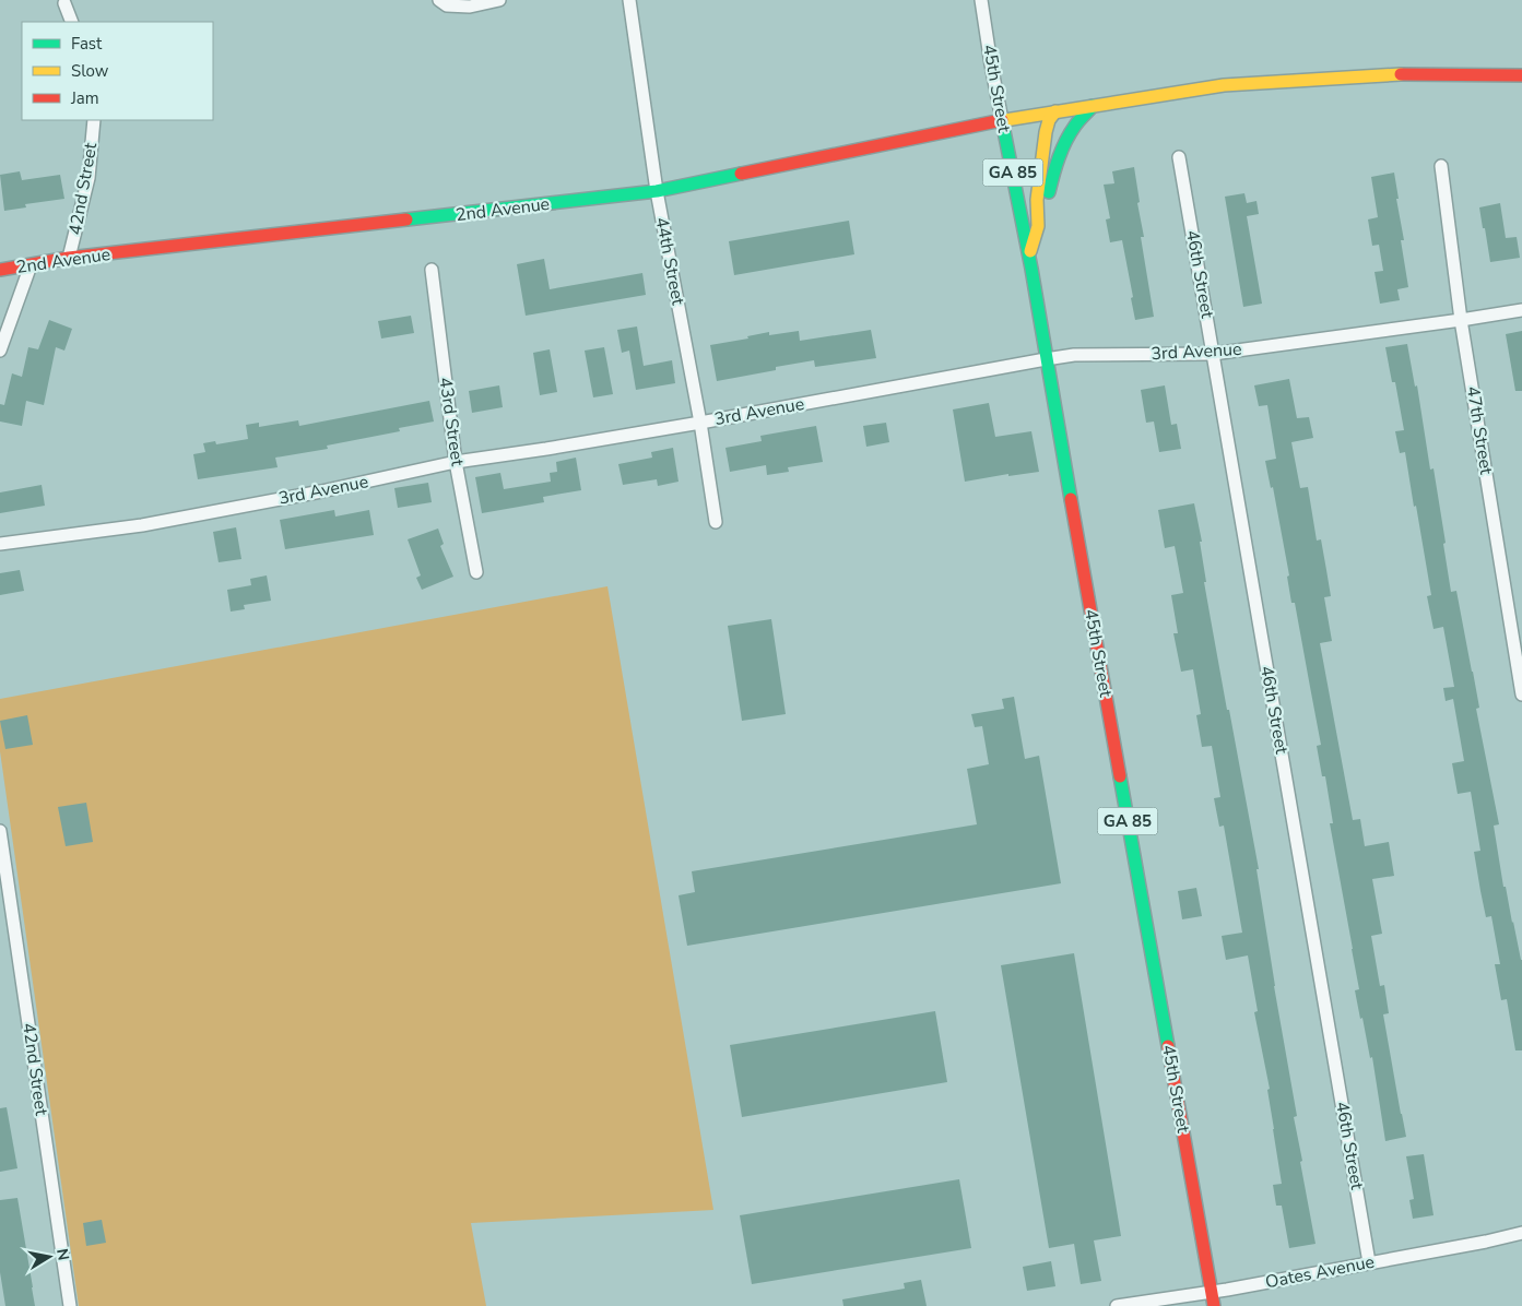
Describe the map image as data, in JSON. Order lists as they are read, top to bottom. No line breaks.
{"streets":{"main road":["45th Street","GA 85","2nd Avenue"],"street":["42nd Street","44th Street","46th Street","3rd Avenue","43rd Street","47th Street","Oates Avenue"]},"crossings":[["45th Street","2nd Avenue"],["45th Street","3rd Avenue"],["45th Street","Oates Avenue"],["42nd Street","2nd Avenue"],["2nd Avenue","44th Street"],["44th Street","3rd Avenue"],["46th Street","3rd Avenue"],["46th Street","Oates Avenue"],["3rd Avenue","43rd Street"],["3rd Avenue","47th Street"]],"legend":["Fast","Slow","Jam"],"north":"right"}
